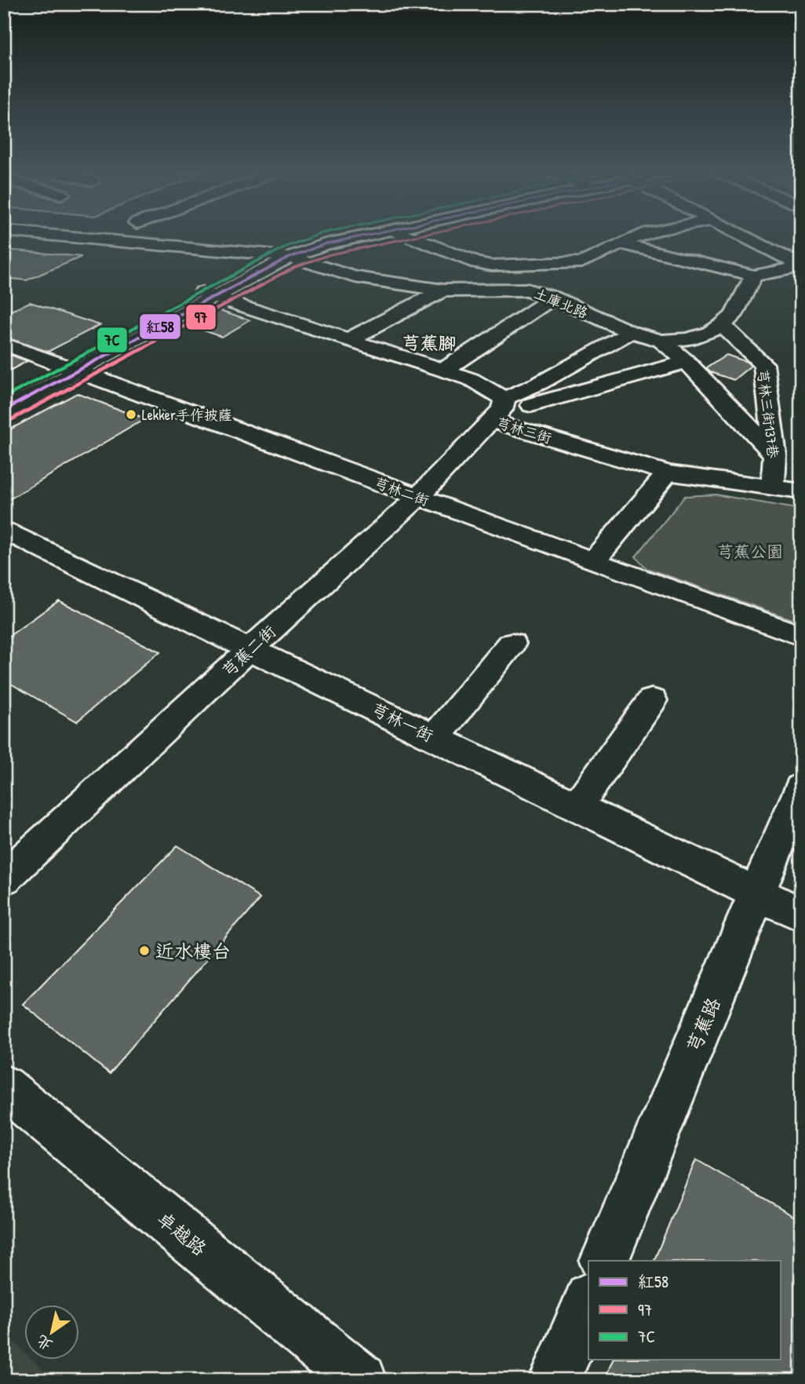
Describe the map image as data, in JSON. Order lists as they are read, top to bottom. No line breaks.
{"streets":{"street":["土庫北路","芎林三街137巷","芎林三街","芎林二街","芎蕉二街","芎林一街","芎蕉路","卓越路"]},"crossings":[["土庫北路","芎林三街137巷"],["芎林三街137巷","芎林三街"],["芎林三街","芎蕉二街"],["芎林二街","芎蕉二街"],["芎蕉二街","芎林一街"],["芎林一街","芎蕉路"]],"districts":["芎蕉腳"],"parks":["芎蕉公園"],"places":["Lekker手作披薩","近水樓台"],"lines":["transit line 紅58","transit line 97","transit line 7C"],"legend":["紅58","97","7C"],"north":"bottom left"}
